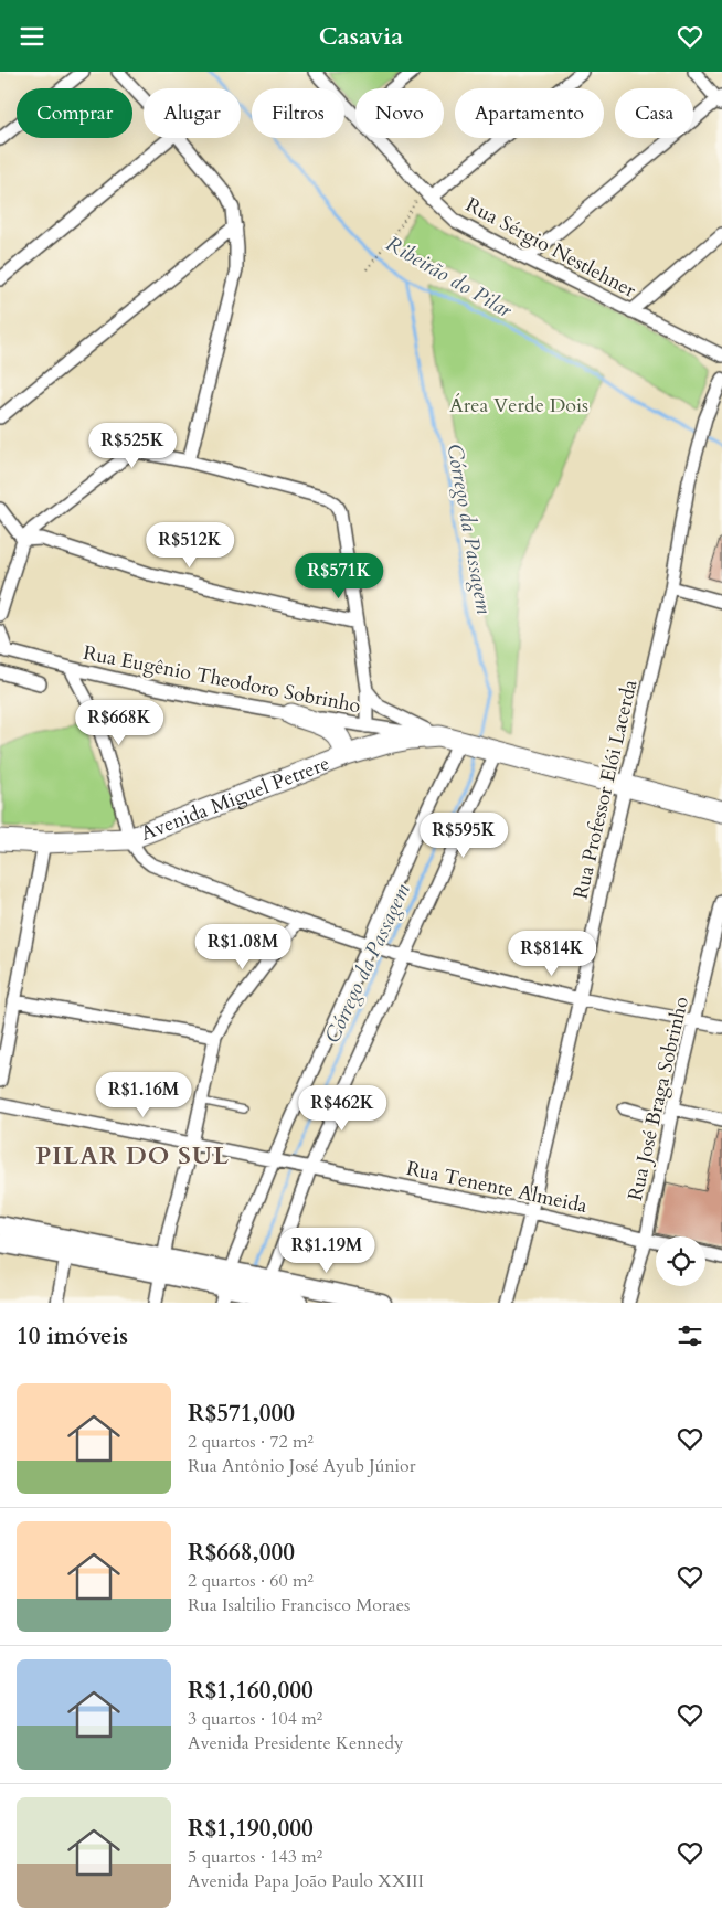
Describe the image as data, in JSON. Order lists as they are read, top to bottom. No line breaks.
{"streets":{"main road":["Avenida Miguel Petrere"],"street":["Rua Sérgio Nestlehner","Rua Eugênio Theodoro Sobrinho","Rua Professor Elói Lacerda","Rua José Braga Sobrinho","Rua Tenente Almeida"]},"crossings":[["Rua Eugênio Theodoro Sobrinho","Avenida Miguel Petrere"],["Rua Professor Elói Lacerda","Avenida Miguel Petrere"],["Rua Professor Elói Lacerda","Rua Tenente Almeida"],["Rua José Braga Sobrinho","Rua Tenente Almeida"]],"districts":["PILAR DO SUL"],"water":["Ribeirão do Pilar","Córrego da Passagem"],"parks":["Área Verde Dois"],"page":{"header":"Casavia","chip":["Comprar","Alugar","Filtros","Novo","Apartamento","Casa"],"price":["R$525K","R$512K","R$571K","R$668K","R$595K","R$1.08M","R$814K","R$1.16M","R$462K","R$1.19M"],"heading":"10 imóveis","list":[{"name":"R$571,000","note":"2 quartos · 72 m² · Rua Antônio José Ayub Júnior"},{"name":"R$668,000","note":"2 quartos · 60 m² · Rua Isaltilio Francisco Moraes"},{"name":"R$1,160,000","note":"3 quartos · 104 m² · Avenida Presidente Kennedy"},{"name":"R$1,190,000","note":"5 quartos · 143 m² · Avenida Papa João Paulo XXIII"}]}}
